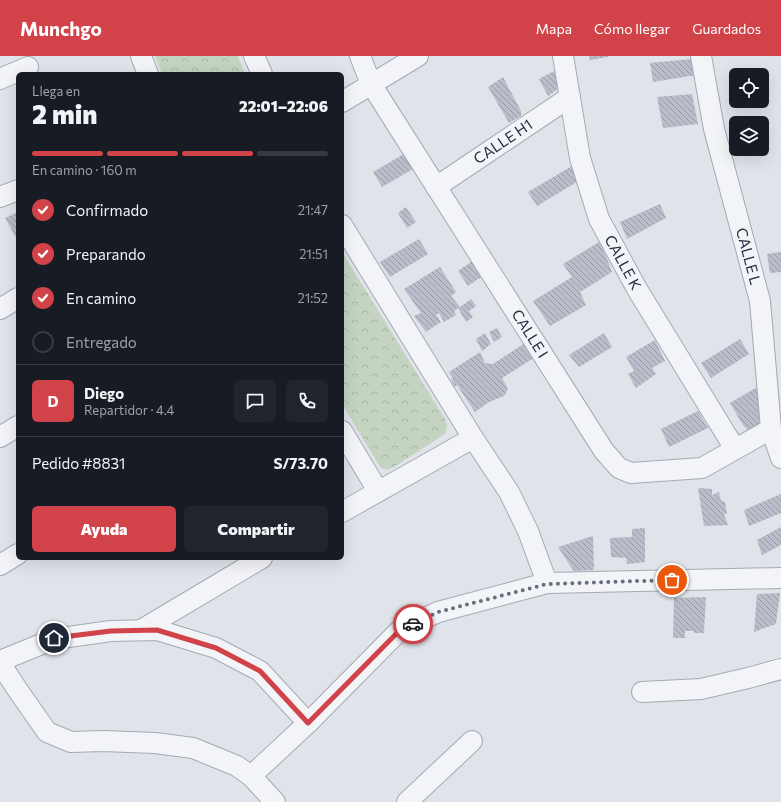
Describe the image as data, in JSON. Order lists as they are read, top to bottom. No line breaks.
{"streets":{"street":["CALLE H1","CALLE L","CALLE K","CALLE I"]},"crossings":[["CALLE H1","CALLE K"],["CALLE H1","CALLE I"],["CALLE L","CALLE I"],["CALLE K","CALLE I"]],"page":{"header":"Munchgo","nav":["Mapa","Cómo llegar","Guardados"],"heading":["2 min","Llega en","22:01–22:06"],"panel":["Diego","Repartidor · 4.4","Pedido #8831","S/73.70"],"bar":"En camino · 160 m","list":[["Confirmado","21:47"],["Preparando","21:51"],["En camino","21:52"],"Entregado"],"round":"D","buttons":["Ayuda","Compartir"]}}
